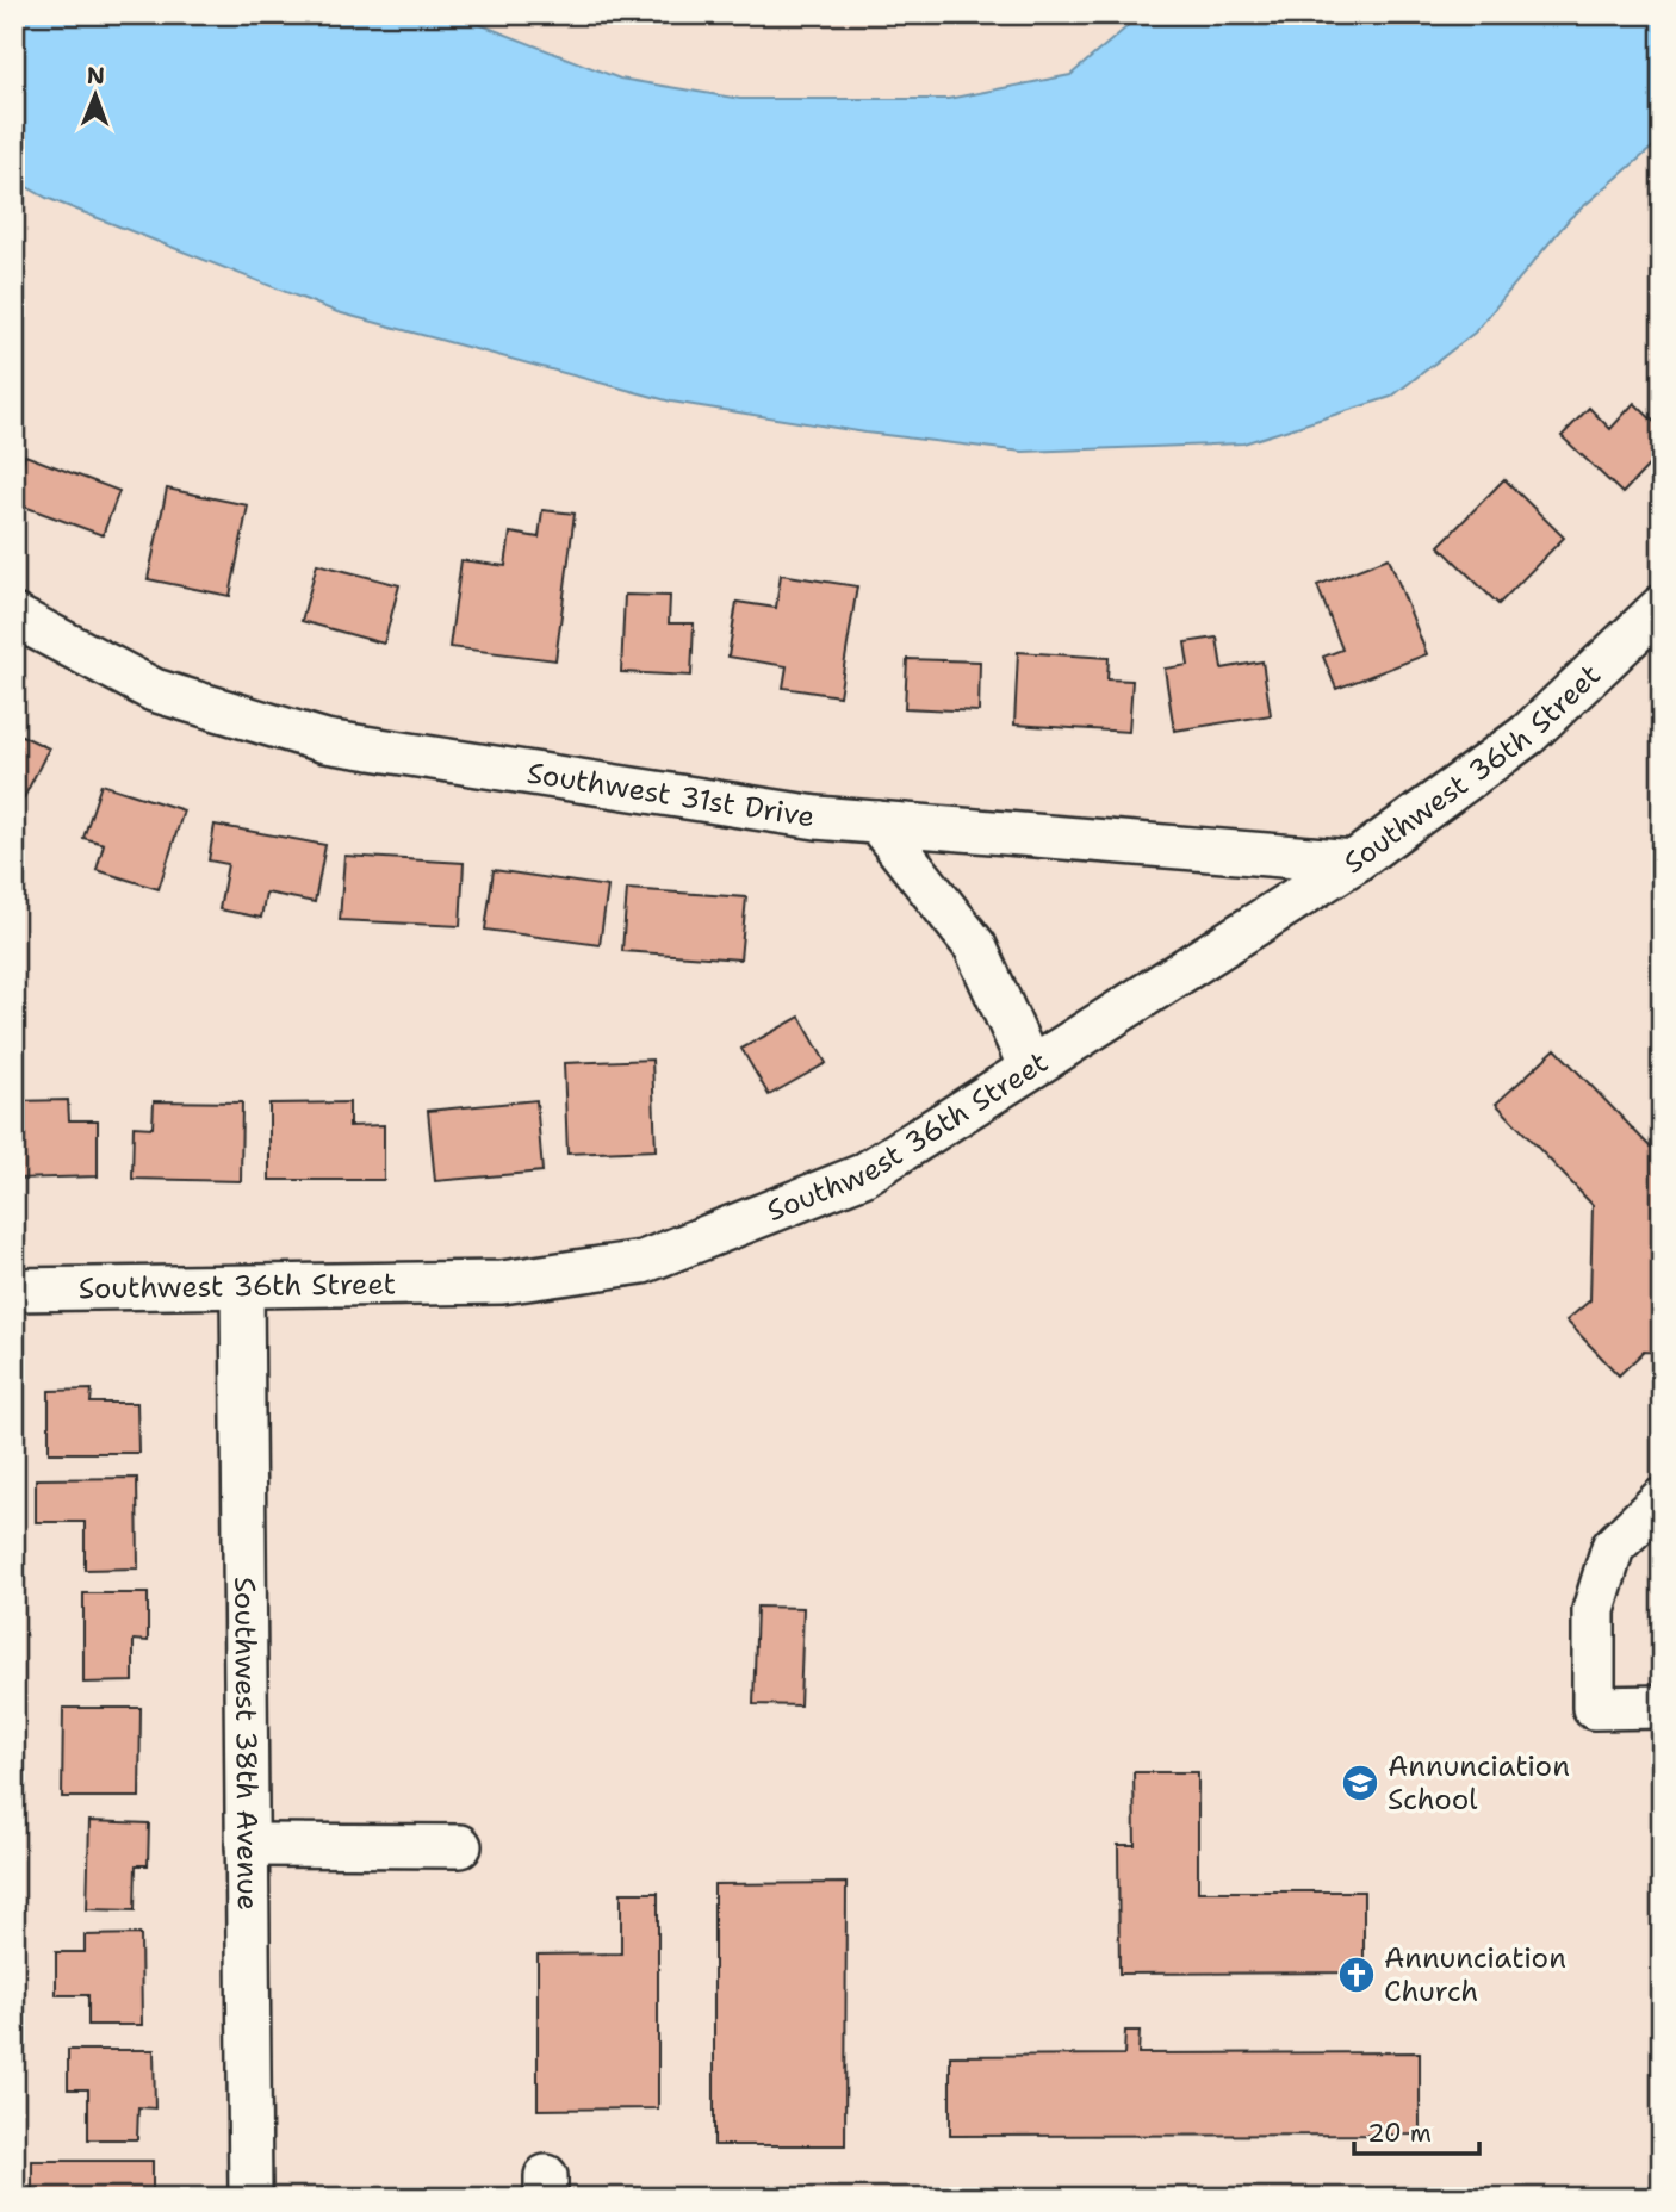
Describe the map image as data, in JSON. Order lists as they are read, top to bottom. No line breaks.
{"streets":{"street":["Southwest 36th Street","Southwest 31st Drive","Southwest 38th Avenue"]},"crossings":[["Southwest 36th Street","Southwest 31st Drive"],["Southwest 36th Street","Southwest 38th Avenue"]],"places":{"school or university":["Annunciation School"],"church":["Annunciation Church"]},"scale_bar":"20 m","north":"top"}
